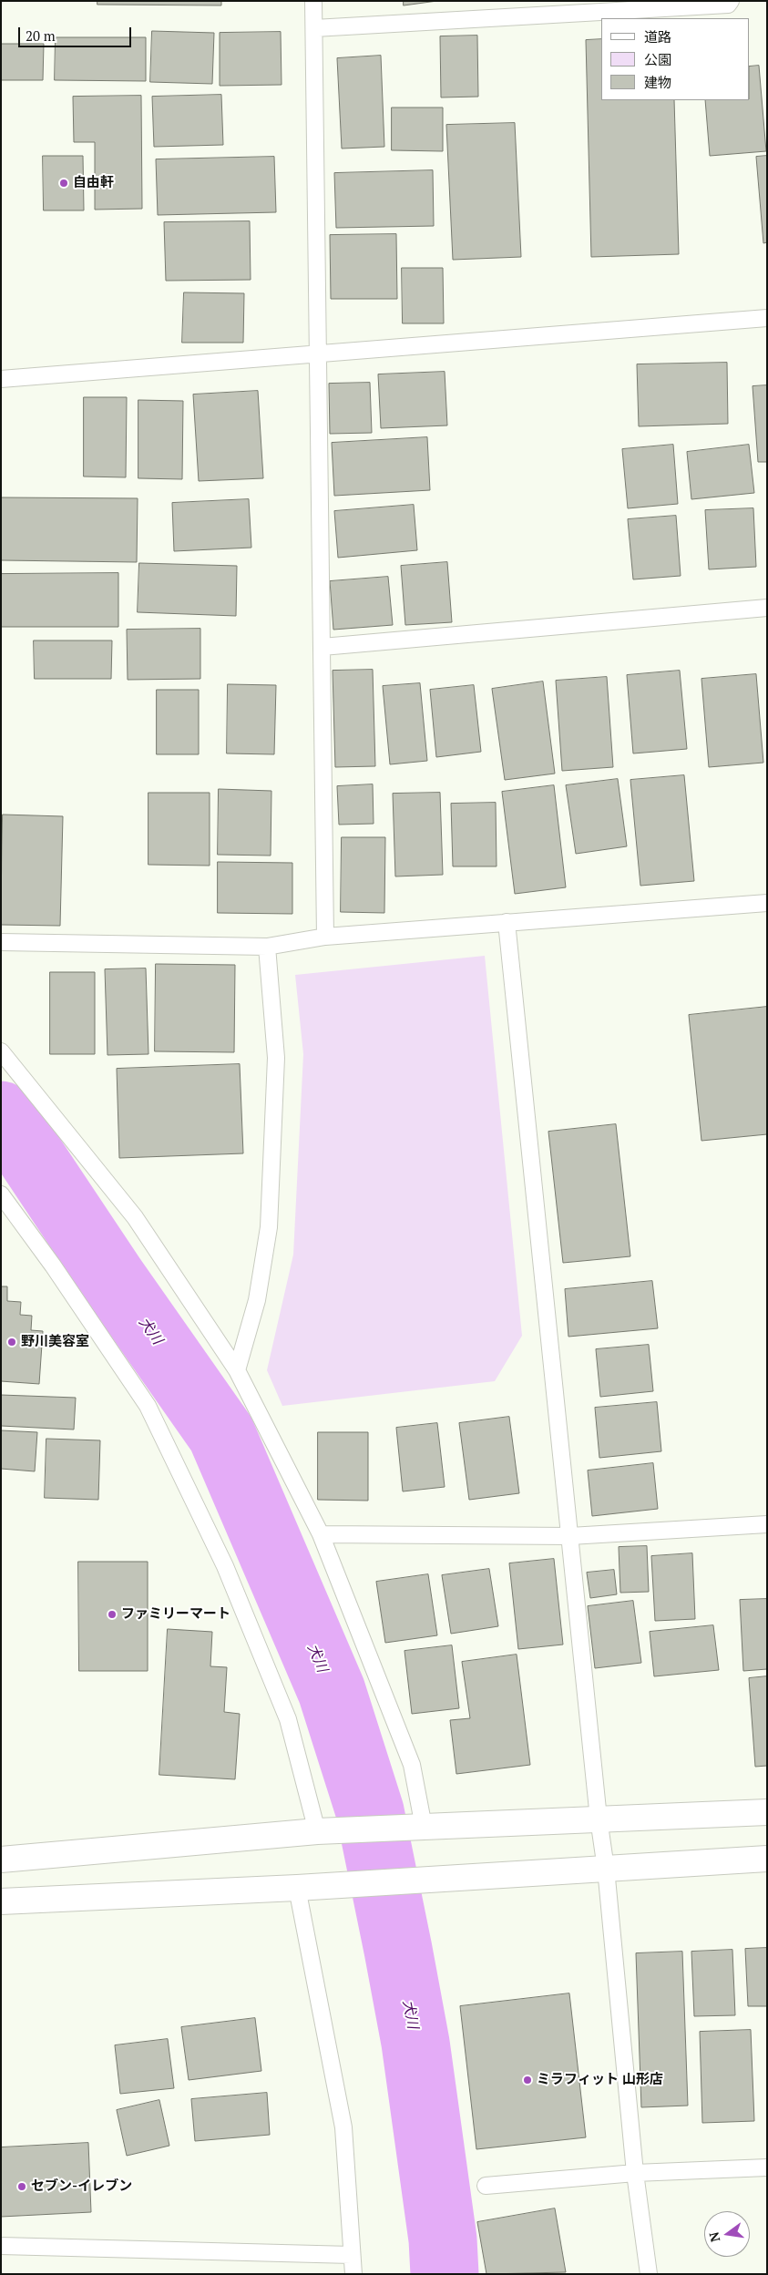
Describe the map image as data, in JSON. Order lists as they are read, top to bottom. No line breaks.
{"water":["犬川"],"places":["自由軒","野川美容室","ファミリーマート","ミラフィット 山形店","セブン-イレブン"],"legend":["道路","公園","建物"],"scale_bar":"20 m","north":"left"}
